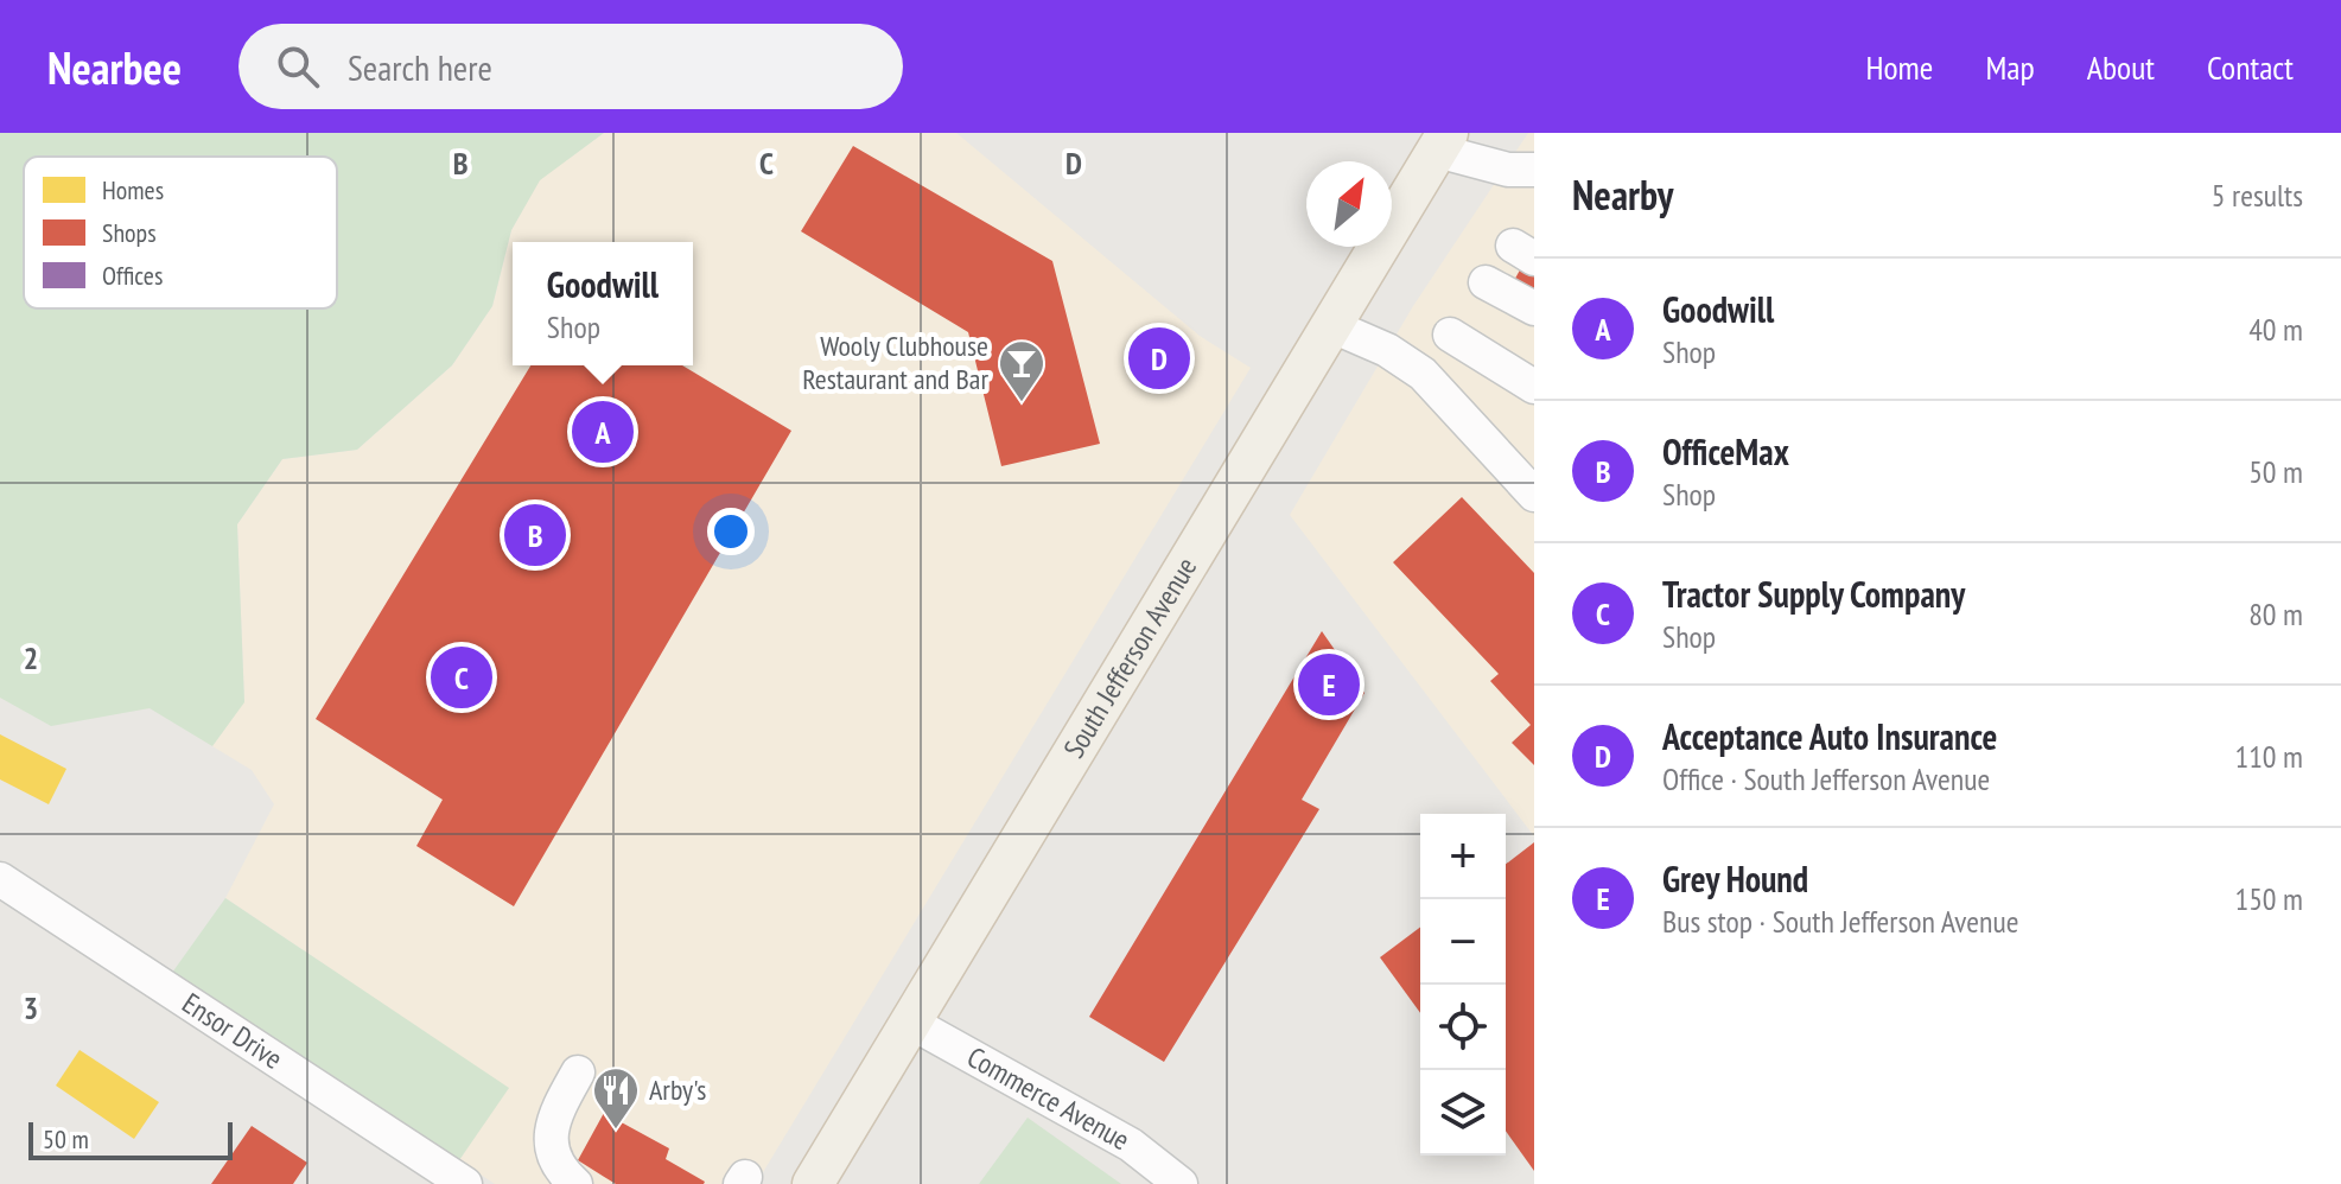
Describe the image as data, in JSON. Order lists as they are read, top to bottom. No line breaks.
{"streets":{"main road":["South Jefferson Avenue"],"street":["Ensor Drive","Commerce Avenue"]},"crossings":[["South Jefferson Avenue","Commerce Avenue"]],"places":{"bar":["Wooly Clubhouse Restaurant and Bar"],"restaurant":["Arby's"]},"legend":["Homes","Shops","Offices"],"scale_bar":"50 m","north":"top right","page":{"header":"Nearbee","search":"Search here","nav":["Home","Map","About","Contact"],"heading":["Nearby","5 results"],"popup":["Goodwill","Shop"],"list":[{"mark":"A","name":"Goodwill","note":"Shop","value":"40 m"},{"mark":"B","name":"OfficeMax","note":"Shop","value":"50 m"},{"mark":"C","name":"Tractor Supply Company","note":"Shop","value":"80 m"},{"mark":"D","name":"Acceptance Auto Insurance","note":"Office · South Jefferson Avenue","value":"110 m"},{"mark":"E","name":"Grey Hound","note":"Bus stop · South Jefferson Avenue","value":"150 m"}],"pins":["D","A","B","C","E"],"map_buttons":["+","−"],"scale":"50 m"},"grid":{"columns":["B","C","D"],"rows":["2","3"]}}
